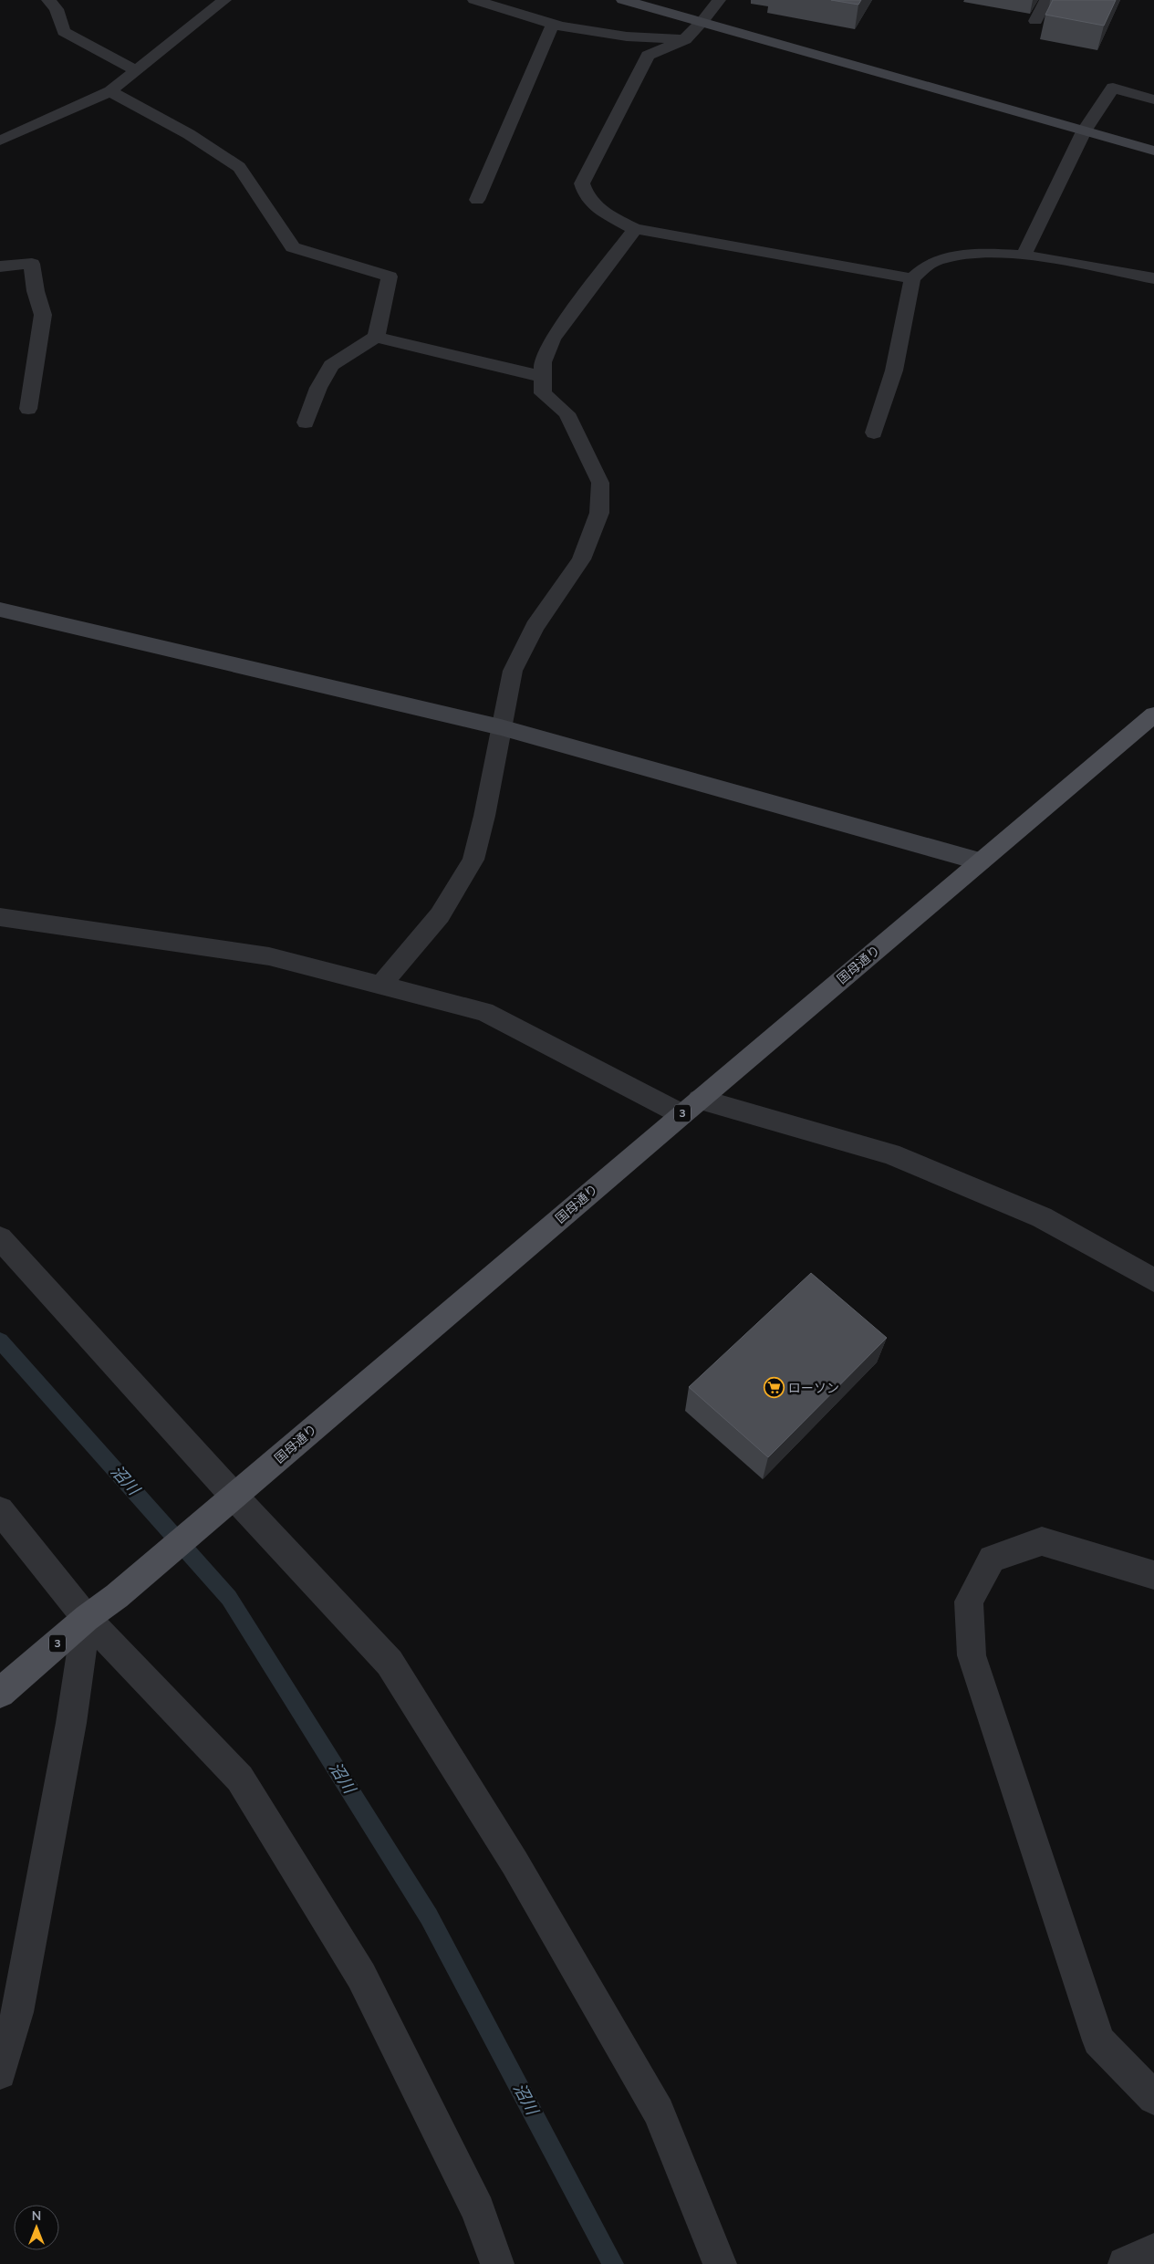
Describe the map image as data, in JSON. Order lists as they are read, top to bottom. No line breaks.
{"streets":{"main road":["国母通り","3"]},"water":["沼川"],"places":{"supermarket":["ローソン"]},"north":"top"}
